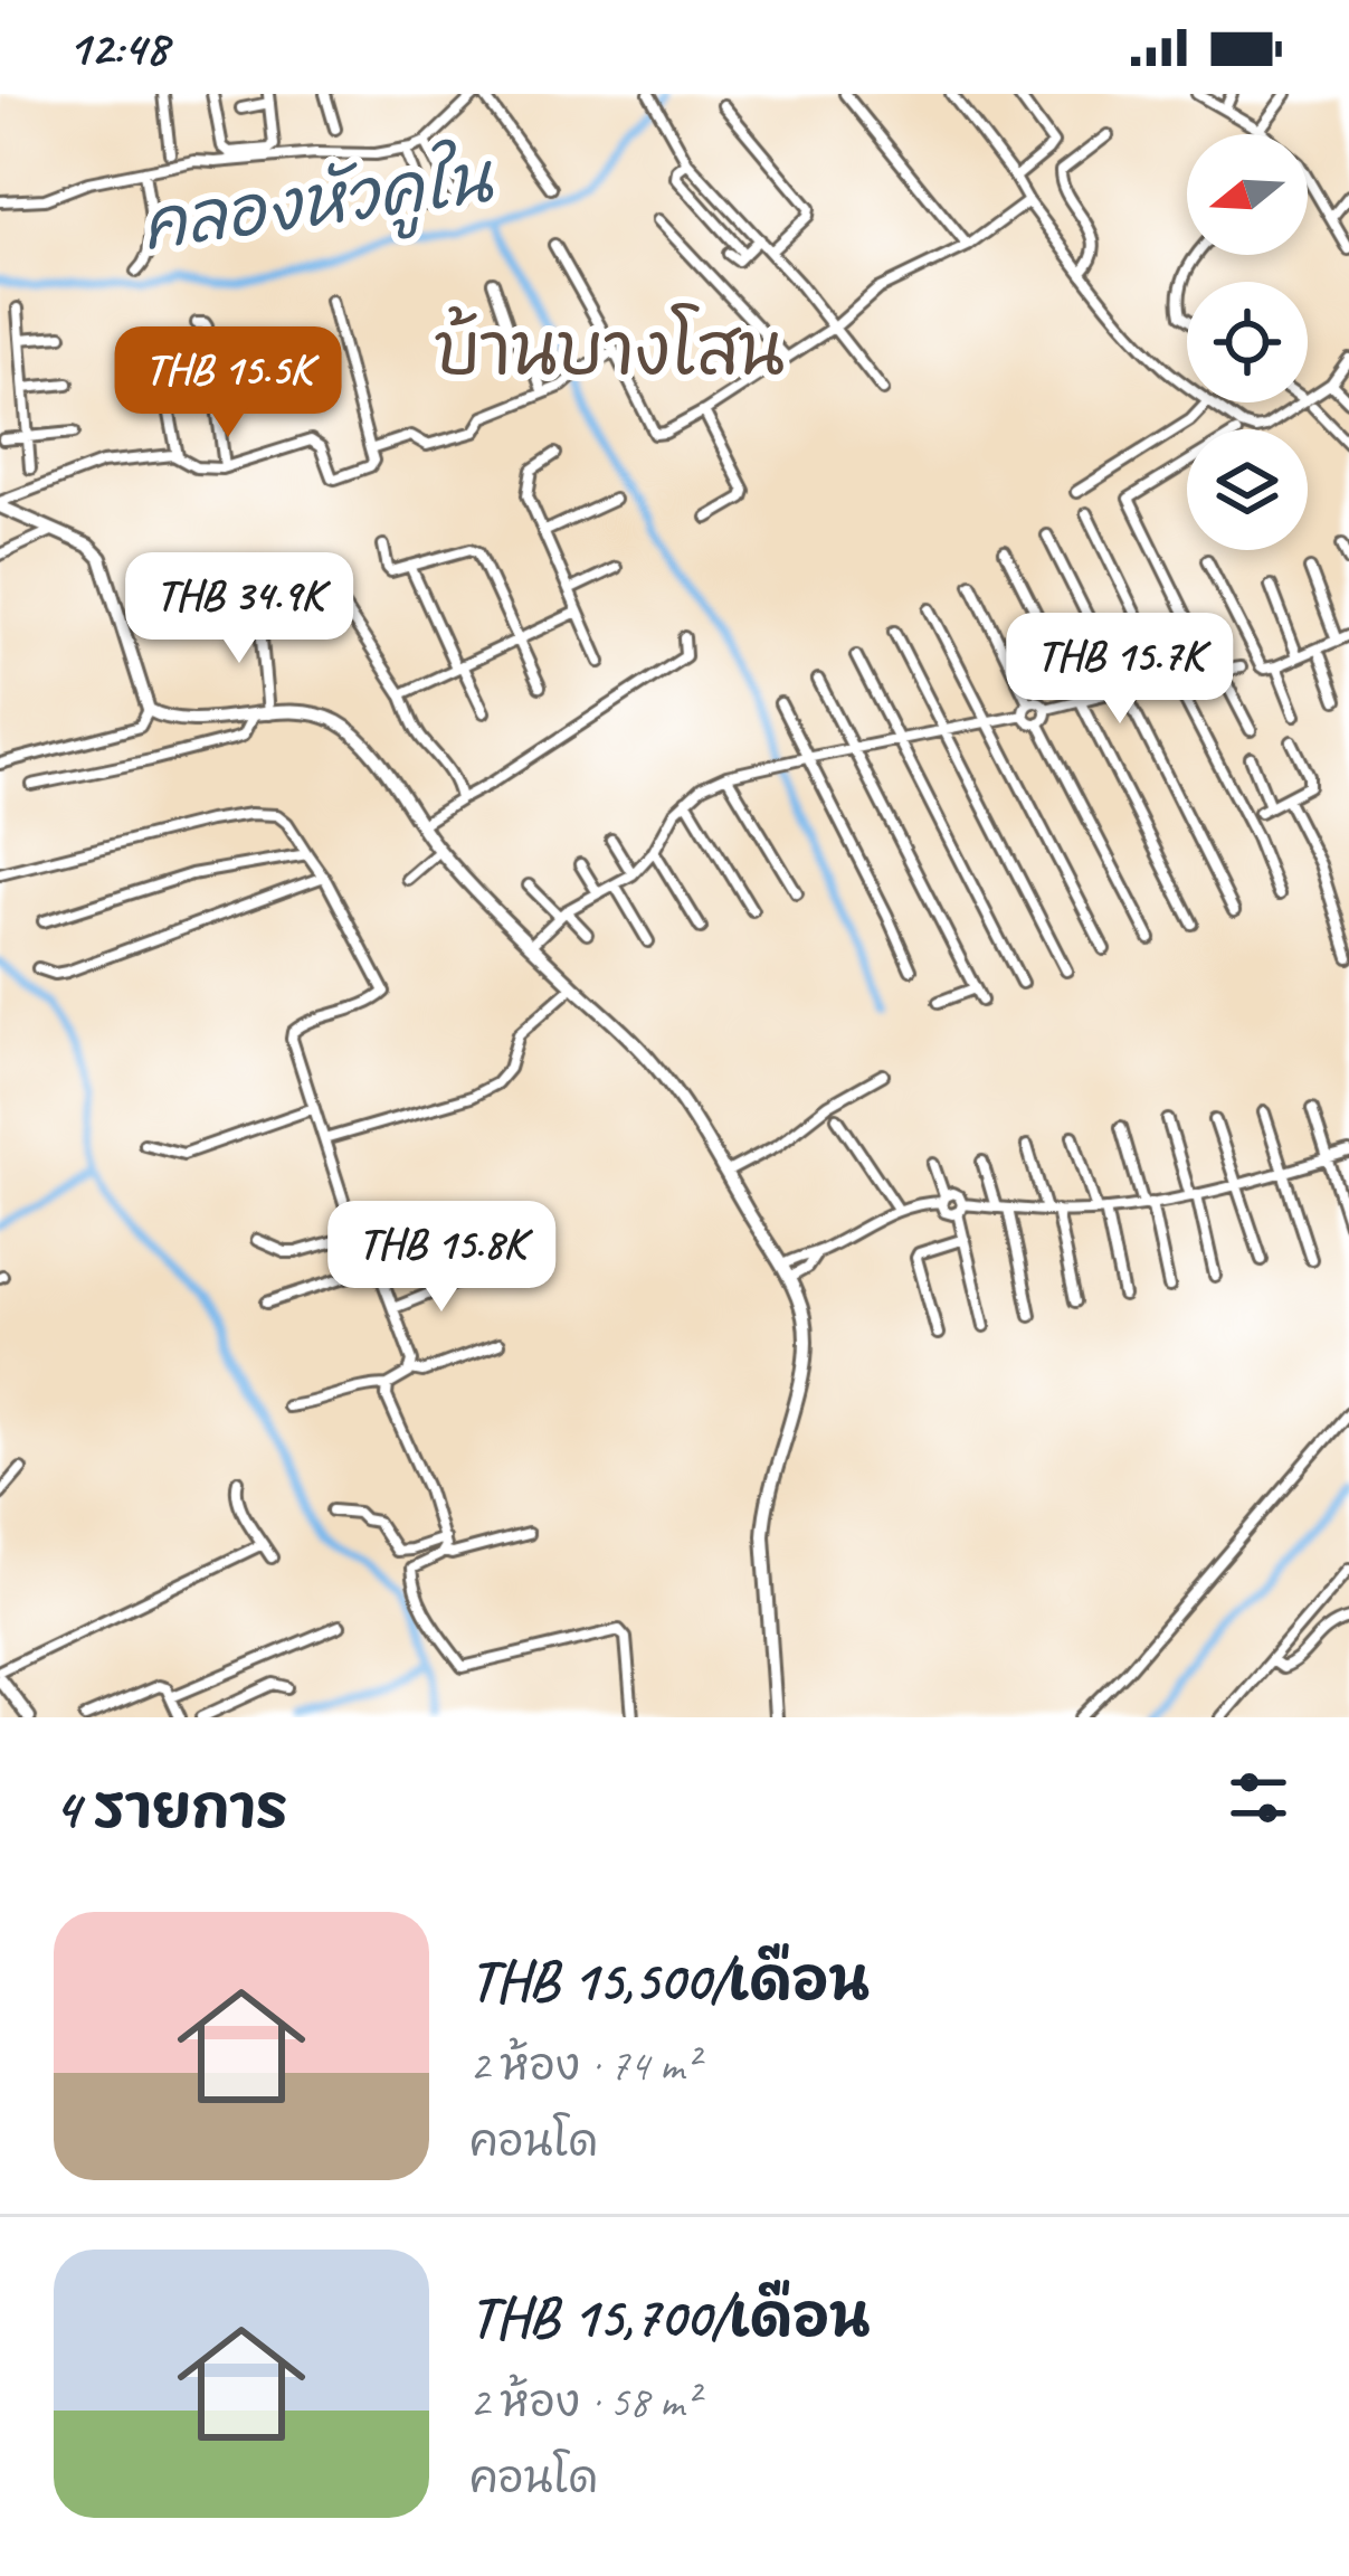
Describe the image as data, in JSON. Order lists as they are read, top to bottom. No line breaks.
{"districts":["บ้านบางโสน"],"water":["คลองหัวคูใน"],"north":"left","page":{"status":"12:48","price":["THB 15.5K","THB 34.9K","THB 15.7K","THB 15.8K"],"heading":"4 รายการ","list":[{"name":"THB 15,500/เดือน","note":"2 ห้อง · 74 m² · คอนโด"},{"name":"THB 15,700/เดือน","note":"2 ห้อง · 58 m² · คอนโด"}]}}
